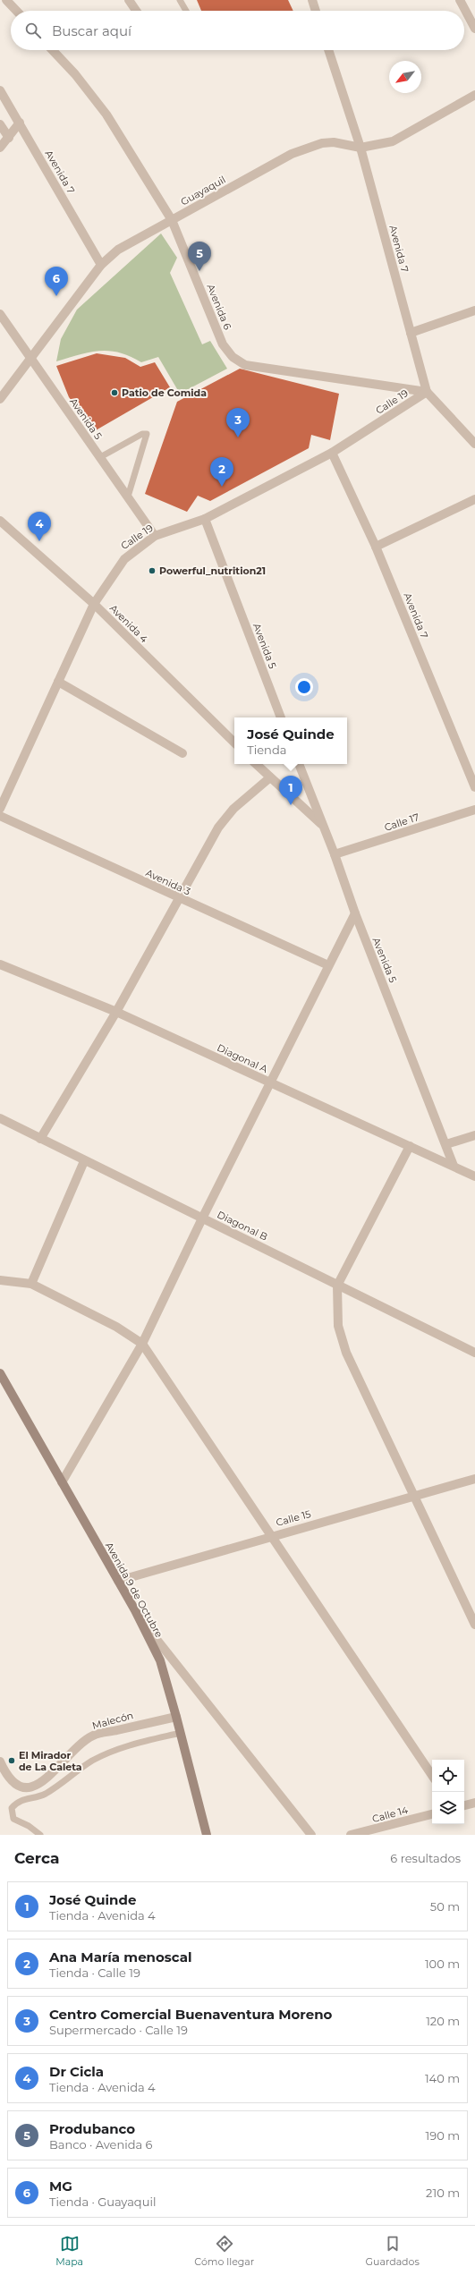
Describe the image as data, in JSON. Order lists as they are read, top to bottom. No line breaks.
{"streets":{"main road":["Avenida 9 de Octubre"],"street":["Avenida 7","Guayaquil","Avenida 6","Calle 19","Avenida 5","Avenida 4","Calle 17","Avenida 3","Diagonal A","Diagonal B","Calle 15","Malecón","Calle 14"]},"crossings":[["Avenida 7","Guayaquil"],["Avenida 7","Avenida 6"],["Avenida 7","Calle 19"],["Guayaquil","Avenida 6"],["Guayaquil","Avenida 5"],["Avenida 6","Calle 19"],["Calle 19","Avenida 5"],["Calle 19","Avenida 4"],["Avenida 5","Calle 17"],["Avenida 5","Diagonal A"],["Calle 15","Avenida 9 de Octubre"],["Avenida 9 de Octubre","Malecón"]],"places":["Patio de Comida","Powerful_nutrition21","El Mirador de La Caleta"],"north":"bottom left","page":{"search":"Buscar aquí","pins":["5","6","3","2","4","1"],"popup":["José Quinde","Tienda"],"heading":["Cerca","6 resultados"],"list":[{"mark":"1","name":"José Quinde","note":"Tienda · Avenida 4","value":"50 m"},{"mark":"2","name":"Ana María menoscal","note":"Tienda · Calle 19","value":"100 m"},{"mark":"3","name":"Centro Comercial Buenaventura Moreno","note":"Supermercado · Calle 19","value":"120 m"},{"mark":"4","name":"Dr Cicla","note":"Tienda · Avenida 4","value":"140 m"},{"mark":"5","name":"Produbanco","note":"Banco · Avenida 6","value":"190 m"},{"mark":"6","name":"MG","note":"Tienda · Guayaquil","value":"210 m"}],"nav":["Mapa","Cómo llegar","Guardados"]}}
